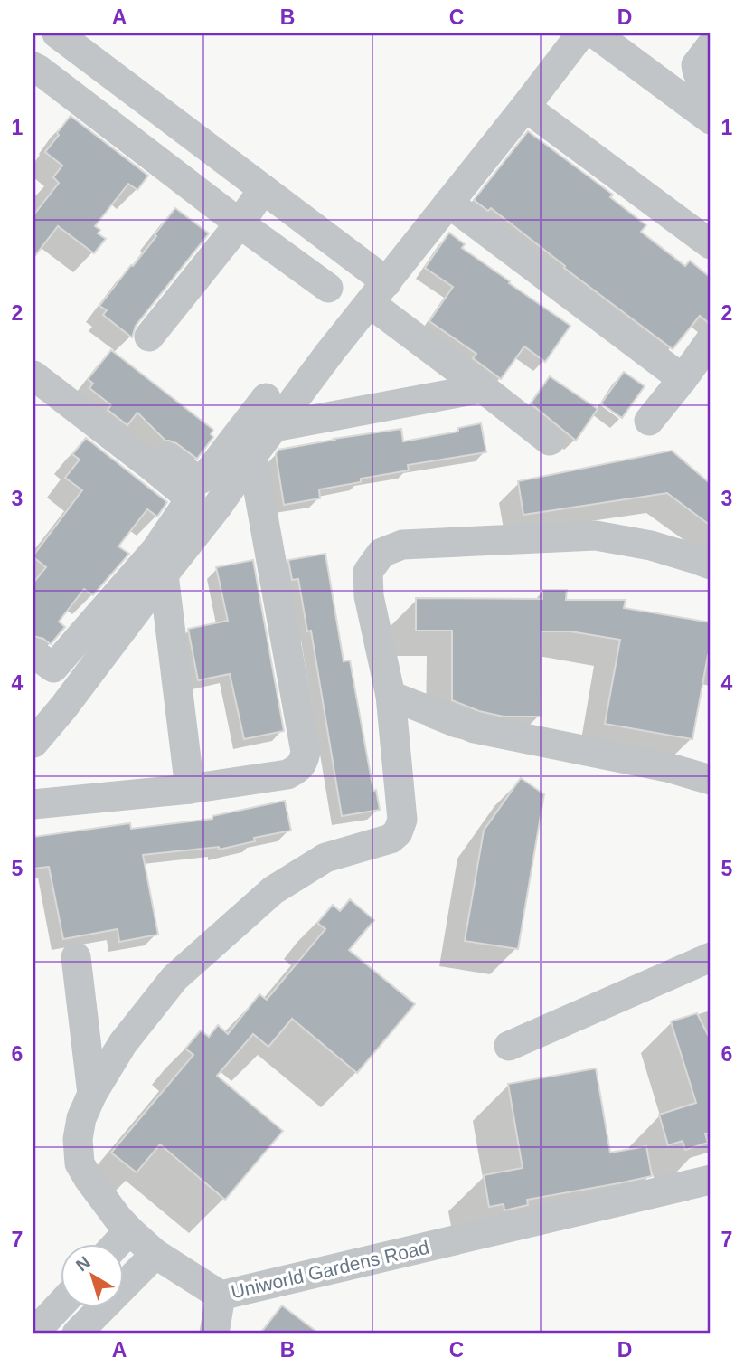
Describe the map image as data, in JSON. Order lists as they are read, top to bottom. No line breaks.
{"streets":{"street":["Uniworld Gardens Road"]},"north":"top left","grid":{"columns":["A","B","C","D"],"rows":["1","2","3","4","5","6","7"]}}
